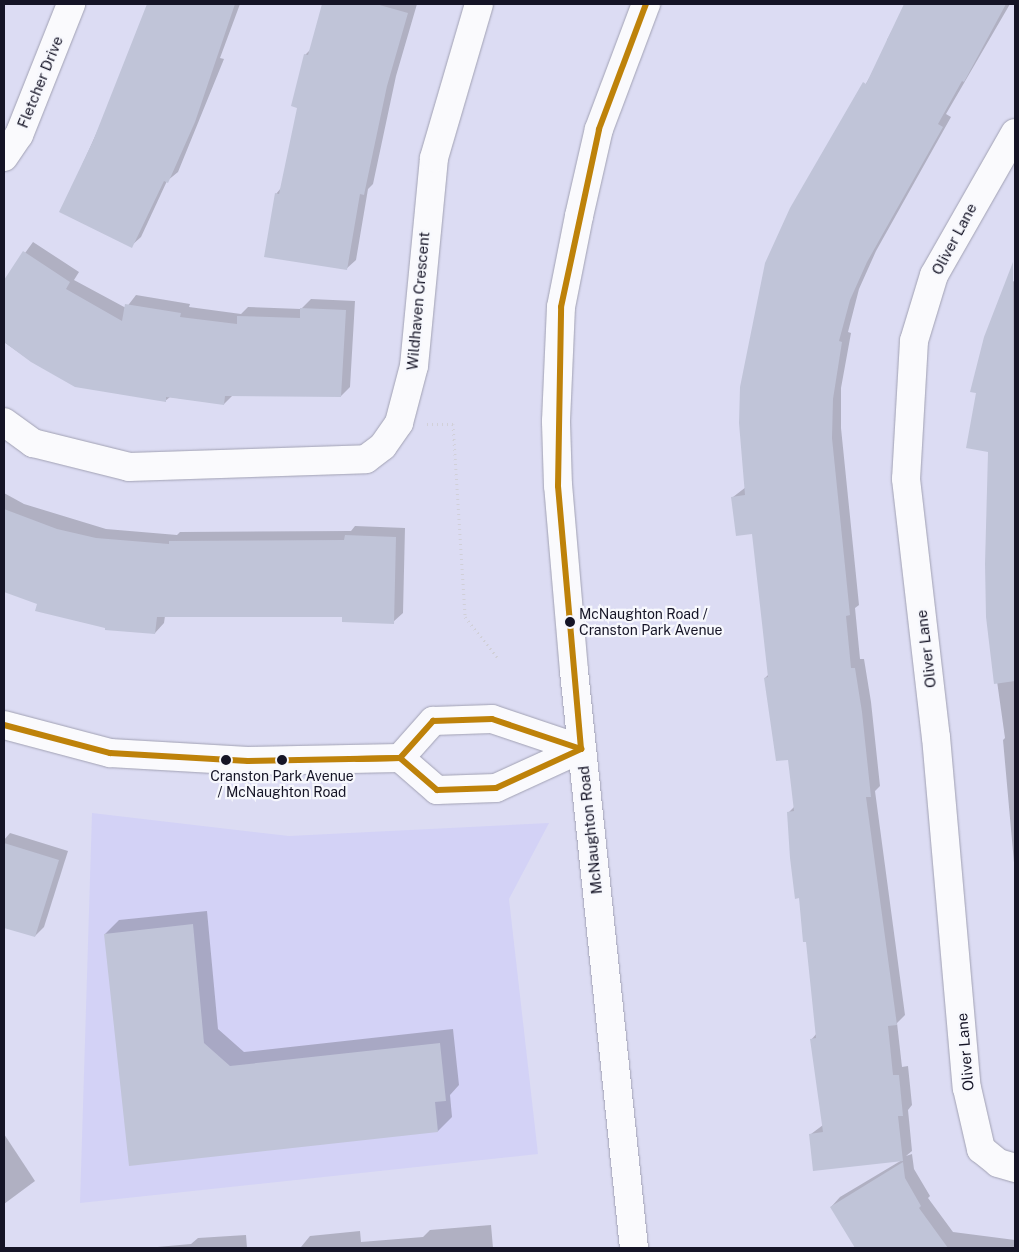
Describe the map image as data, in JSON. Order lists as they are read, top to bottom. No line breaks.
{"streets":{"street":["Fletcher Drive","Oliver Lane","Wildhaven Crescent","McNaughton Road"]},"places":["McNaughton Road / Cranston Park Avenue","Cranston Park Avenue / McNaughton Road"]}
